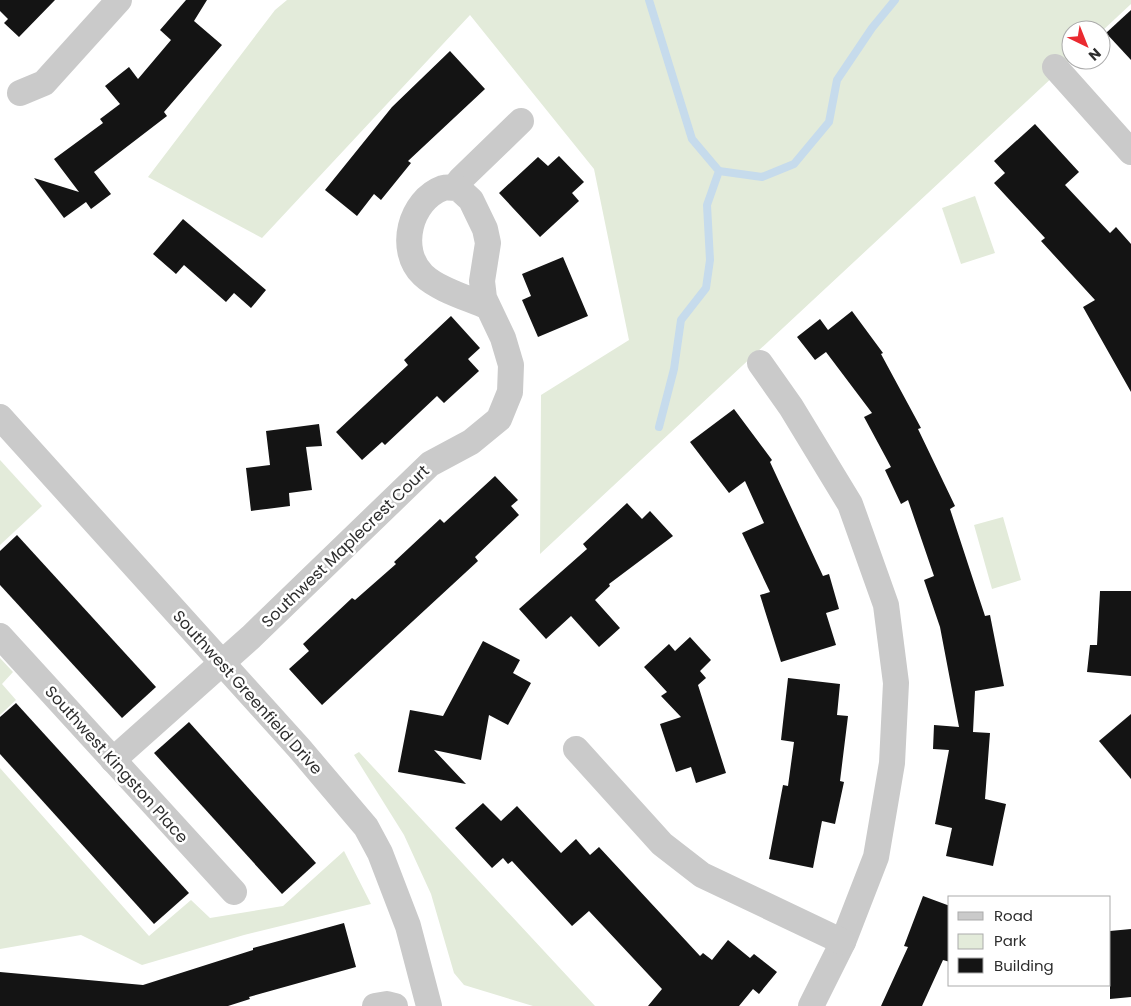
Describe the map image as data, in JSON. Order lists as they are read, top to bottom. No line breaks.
{"streets":{"street":["Southwest Maplecrest Court","Southwest Greenfield Drive","Southwest Kingston Place"]},"crossings":[["Southwest Maplecrest Court","Southwest Greenfield Drive"],["Southwest Maplecrest Court","Southwest Kingston Place"]],"legend":["Road","Park","Building"],"north":"bottom right"}
